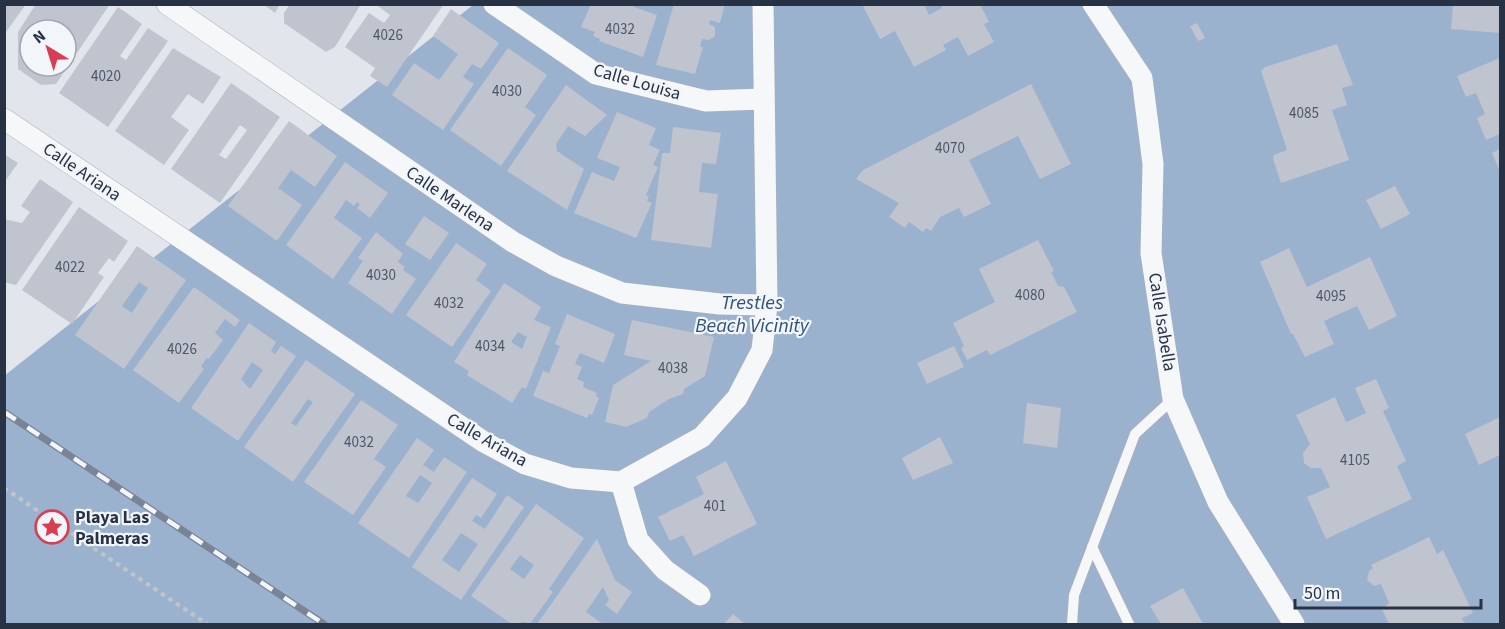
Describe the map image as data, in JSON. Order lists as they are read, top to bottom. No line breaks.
{"streets":{"street":["Calle Louisa","Calle Ariana","Calle Marlena","Calle Isabella"]},"water":["Trestles Beach Vicinity"],"places":{"place":["Playa Las Palmeras"]},"house_numbers":["4032","4026","4020","4030","4085","4070","4022","4030","4080","4095","4032","4034","4026","4038","4032","4105","401"],"scale_bar":"50 m","north":"top left"}
